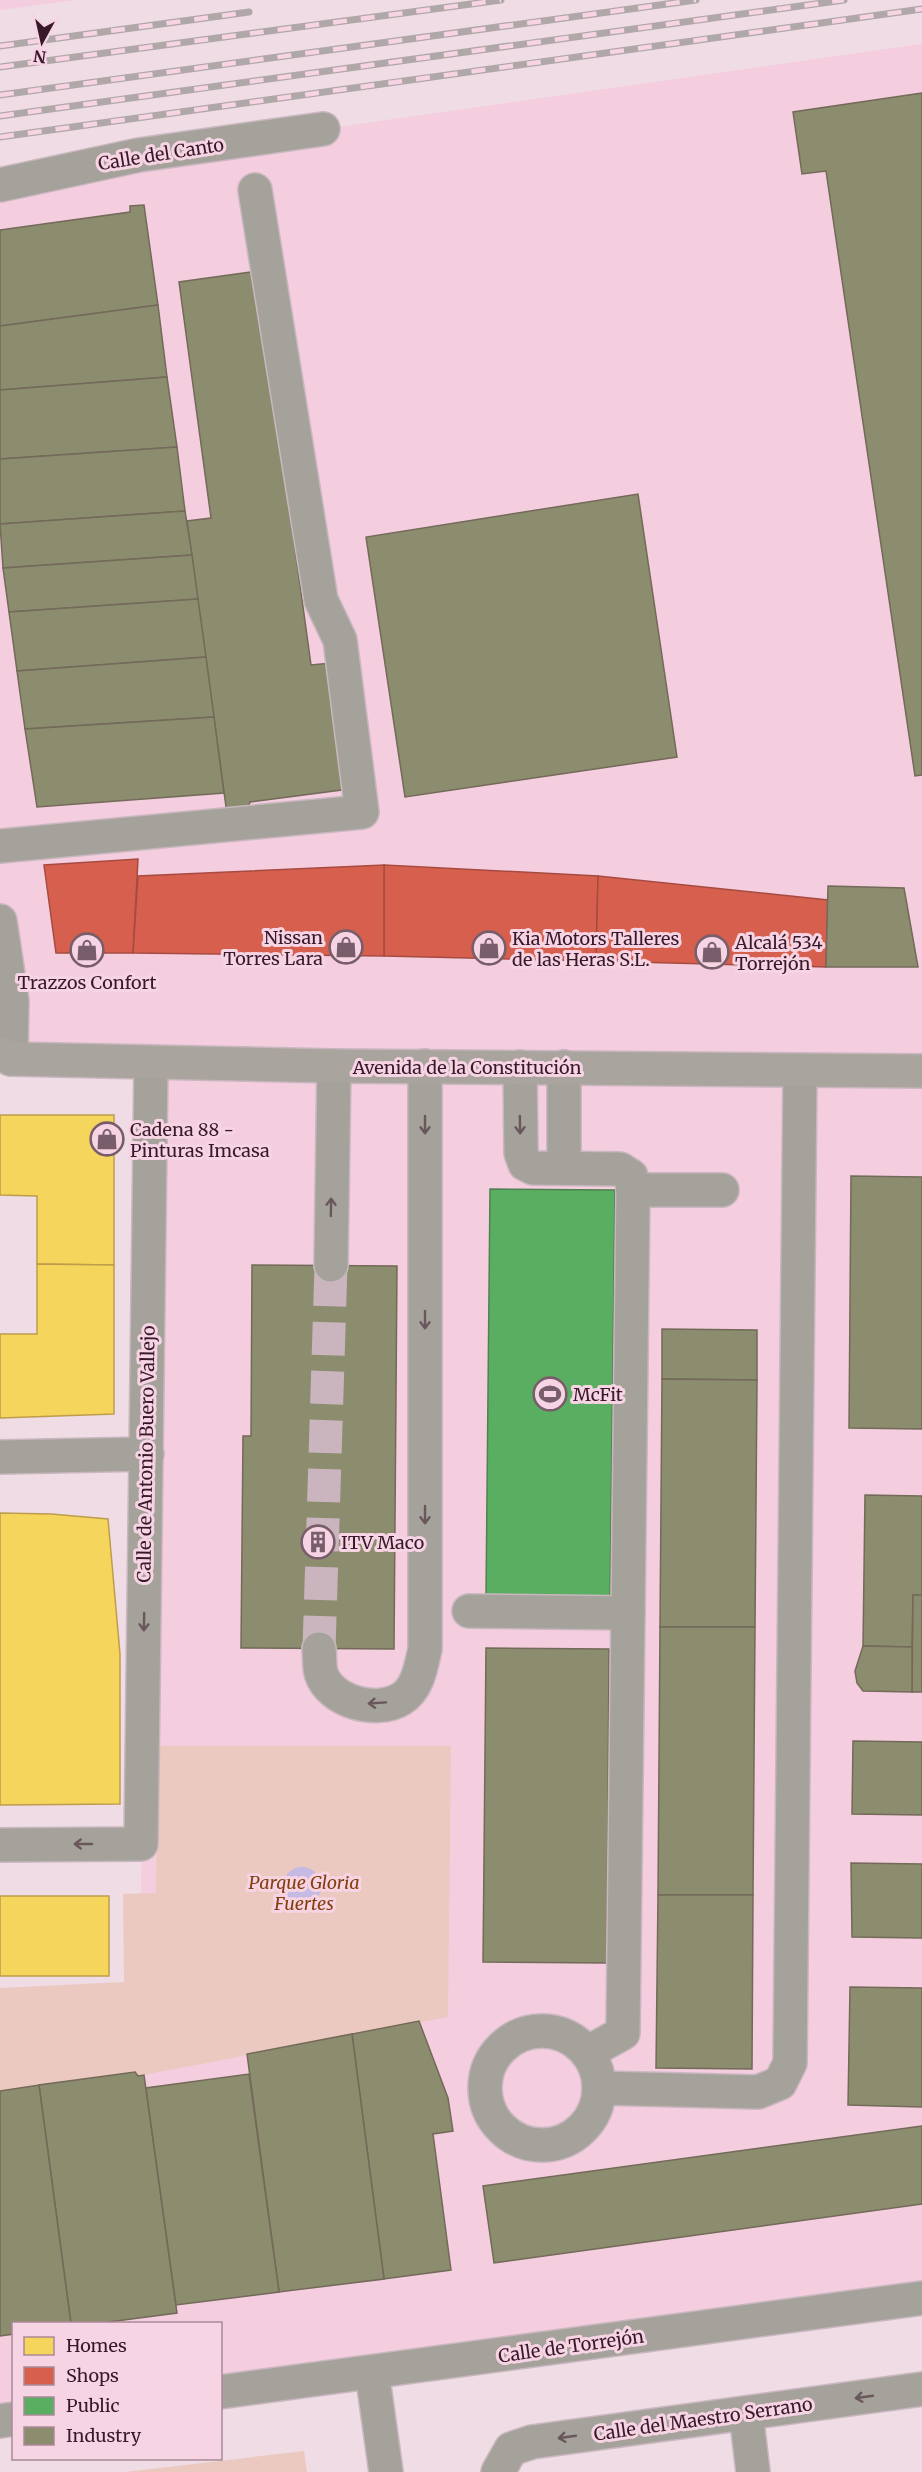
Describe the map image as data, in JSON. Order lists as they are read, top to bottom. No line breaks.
{"streets":{"main road":["Avenida de la Constitución"],"street":["Calle del Canto","Calle de Antonio Buero Vallejo","Calle de Torrejón","Calle del Maestro Serrano"]},"crossings":[["Avenida de la Constitución","Calle de Antonio Buero Vallejo"]],"one_way":["Calle del Maestro Serrano"],"parks":["Parque Gloria Fuertes"],"places":{"shop":["Nissan Torres Lara","Kia Motors Talleres de las Heras S.L.","Trazzos Confort","Alcalá 534 Torrejón","Cadena 88 - Pinturas Imcasa"],"sports":["McFit"],"building":["ITV Maco"]},"legend":["Homes","Shops","Public","Industry"],"north":"bottom"}
